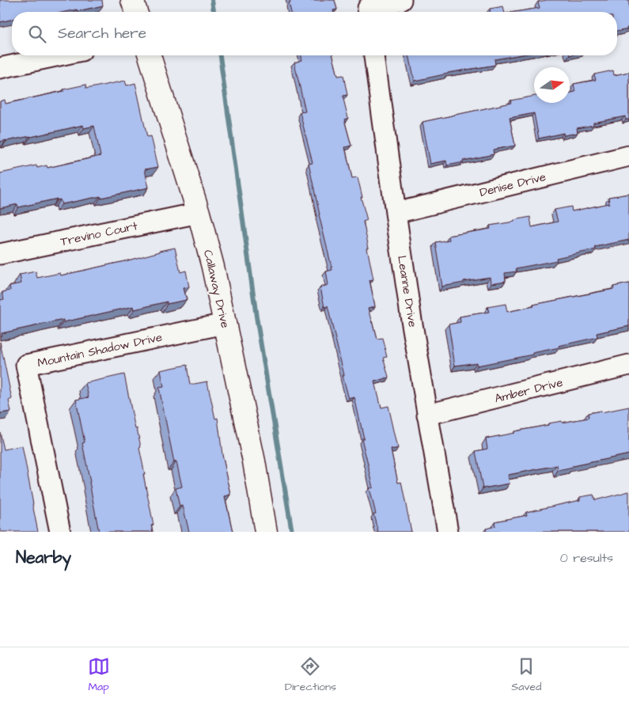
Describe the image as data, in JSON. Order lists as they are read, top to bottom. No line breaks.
{"streets":{"street":["Denise Drive","Trevino Court","Callaway Drive","Leanne Drive","Mountain Shadow Drive","Amber Drive"]},"crossings":[["Denise Drive","Leanne Drive"],["Trevino Court","Callaway Drive"],["Callaway Drive","Mountain Shadow Drive"],["Leanne Drive","Amber Drive"]],"north":"right","page":{"search":"Search here","heading":["Nearby","0 results"],"nav":["Map","Directions","Saved"]}}
